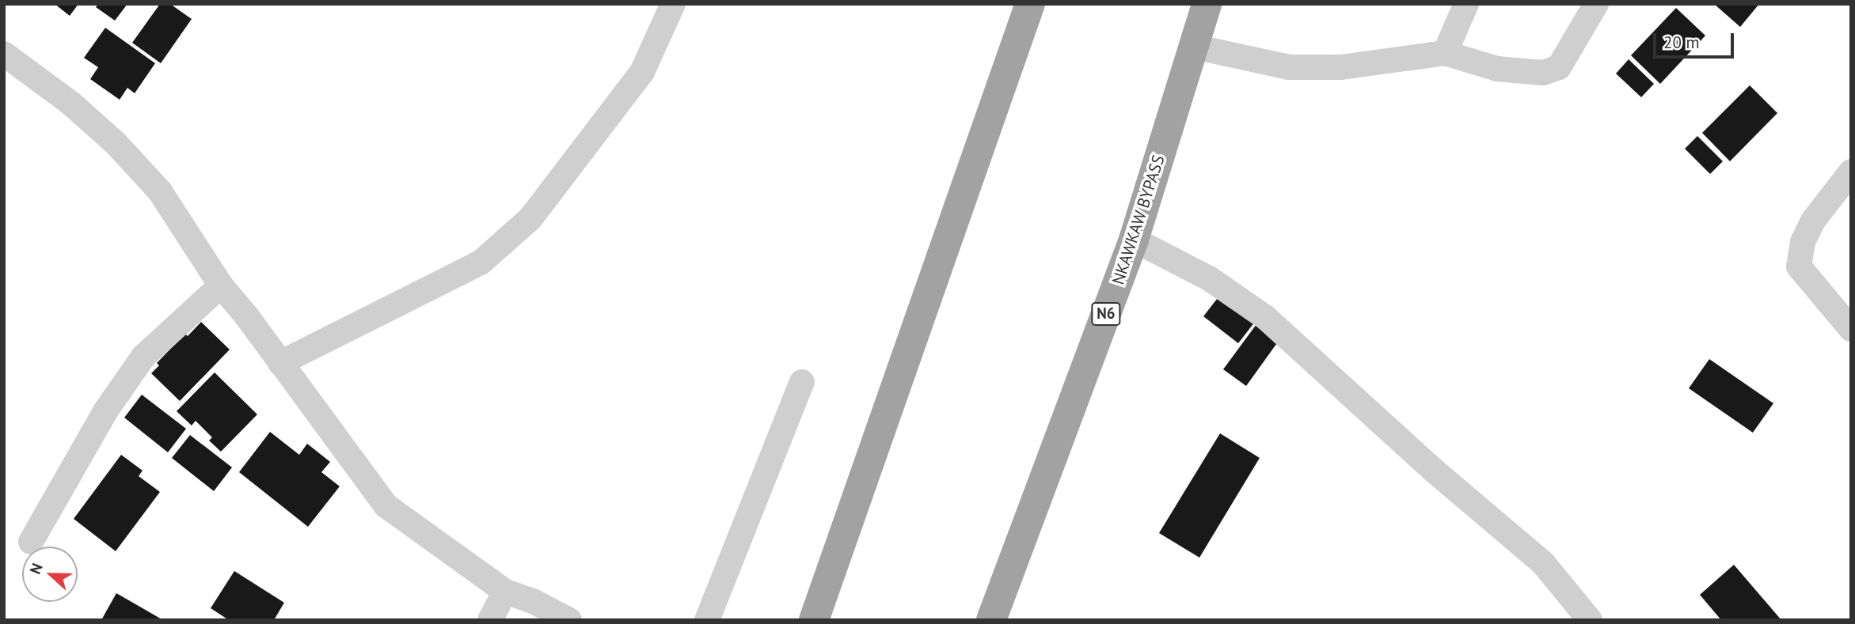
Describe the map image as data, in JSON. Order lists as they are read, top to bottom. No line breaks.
{"streets":{"highway":["NKAWKAW BYPASS","N6"]},"scale_bar":"20 m","north":"left"}
